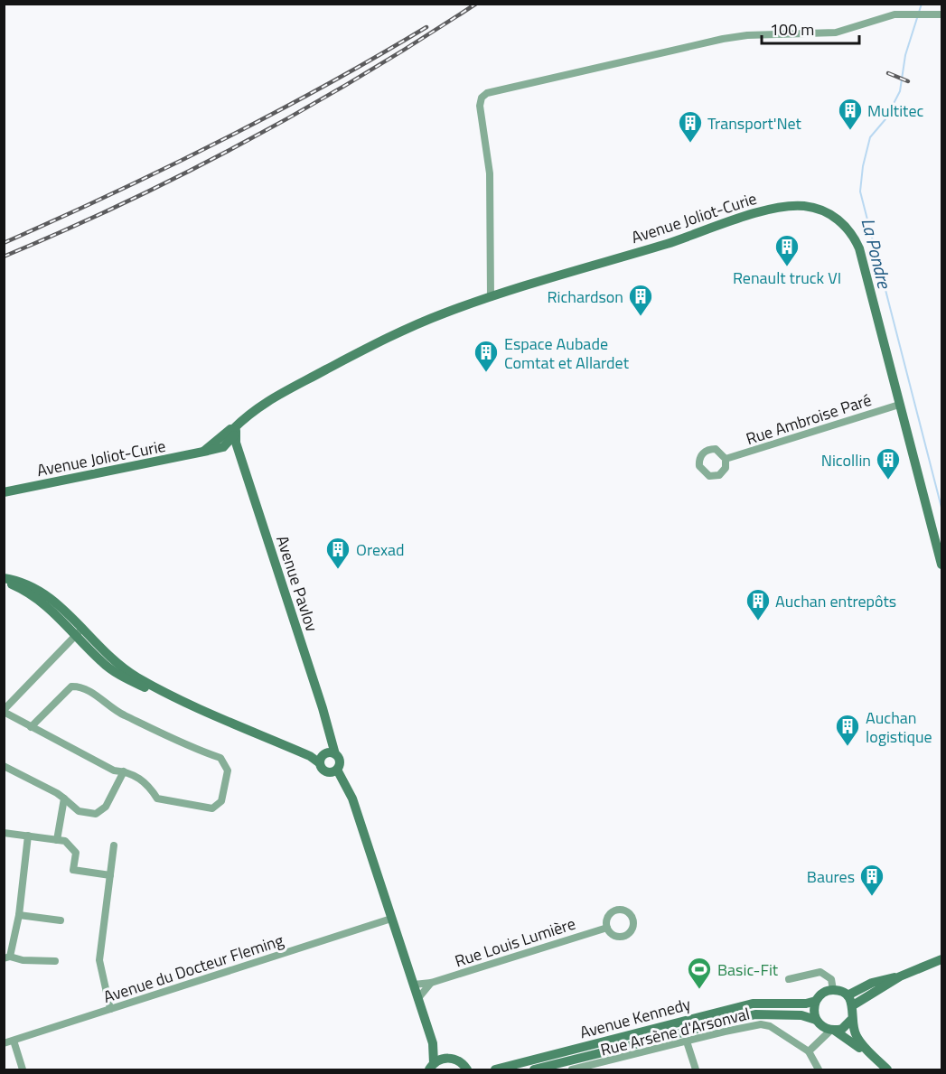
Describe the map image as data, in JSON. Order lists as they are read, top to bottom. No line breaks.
{"streets":{"street":["Avenue Joliot-Curie","Rue Ambroise Paré","Avenue Pavlov","Rue Louis Lumière","Avenue du Docteur Fleming","Avenue Kennedy","Rue Arsène d'Arsonval"]},"crossings":[["Avenue Joliot-Curie","Rue Ambroise Paré"],["Avenue Joliot-Curie","Avenue Pavlov"]],"water":["La Pondre"],"places":{"building":["Multitec","Transport'Net","Renault truck VI","Richardson","Espace Aubade Comtat et Allardet","Nicollin","Orexad","Auchan entrepôts","Auchan logistique","Baures"],"sports":["Basic-Fit"]},"scale_bar":"100 m"}
